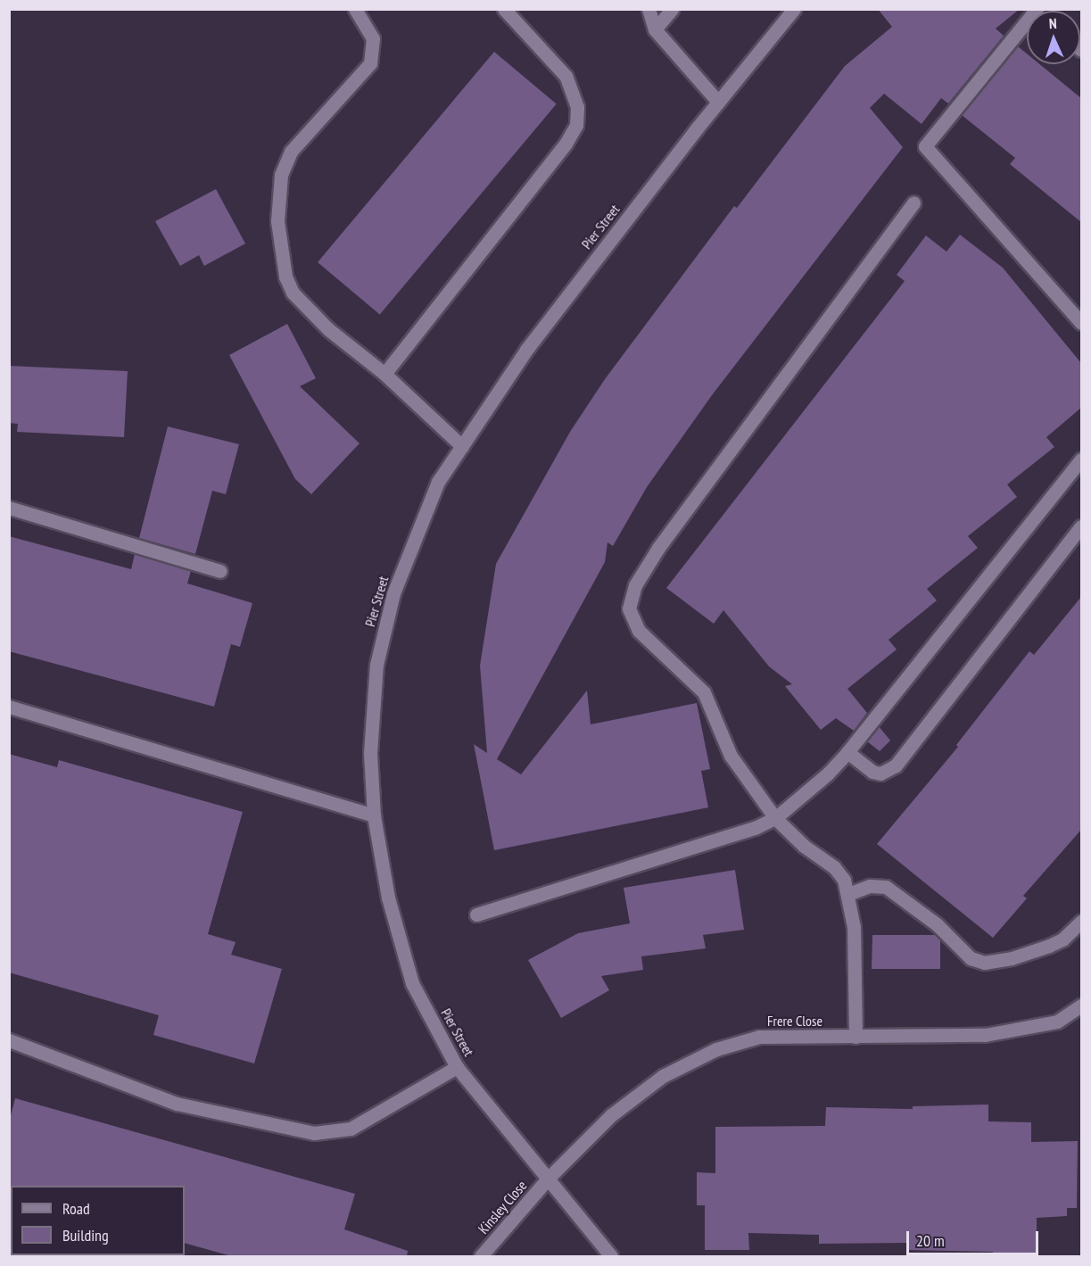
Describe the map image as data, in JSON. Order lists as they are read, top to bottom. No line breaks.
{"streets":{"street":["Pier Street","Frere Close","Kinsley Close"]},"crossings":[["Pier Street","Frere Close"],["Pier Street","Kinsley Close"],["Frere Close","Kinsley Close"]],"legend":["Road","Building"],"scale_bar":"20 m","north":"top"}
